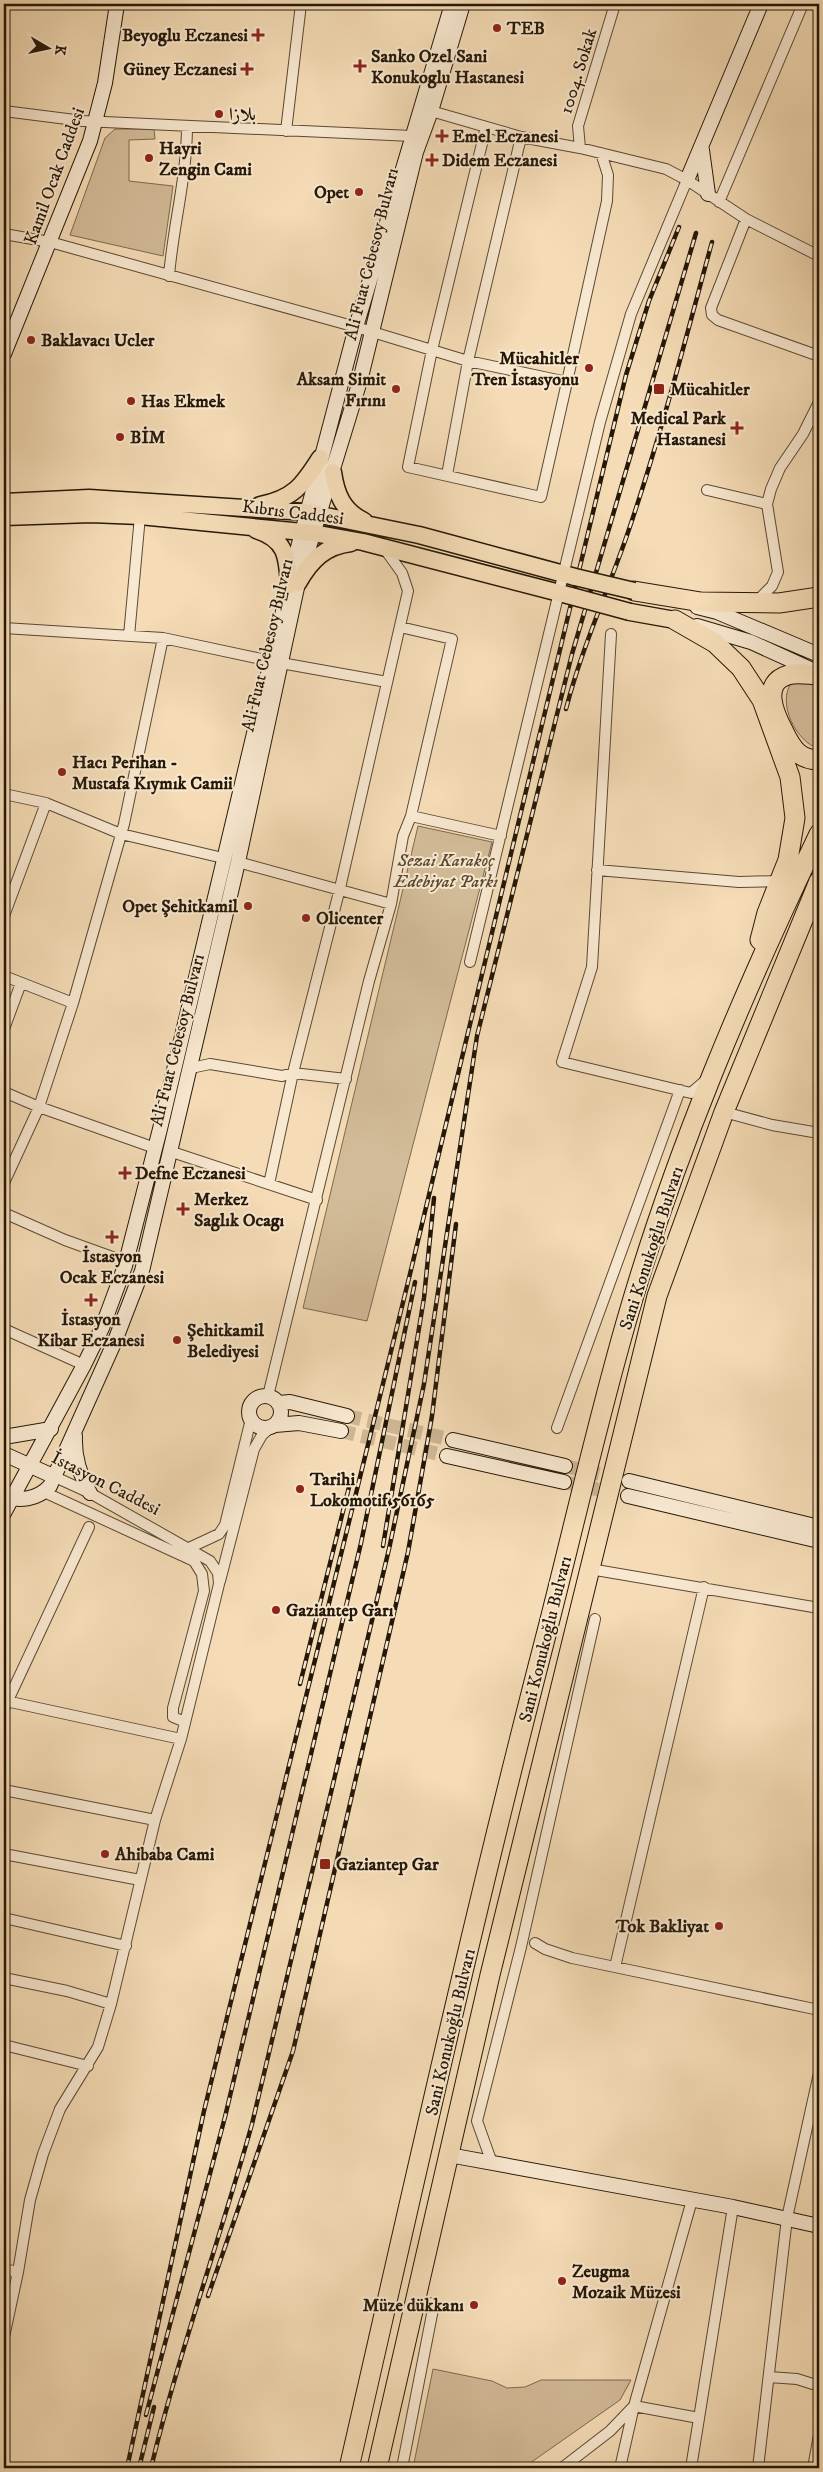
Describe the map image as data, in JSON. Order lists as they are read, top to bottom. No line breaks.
{"streets":{"highway":["Sani Konukoğlu Bulvarı"],"main road":["Kıbrıs Caddesi"],"street":["1004. Sokak","Kamil Ocak Caddesi","Ali Fuat Cebesoy Bulvarı","İstasyon Caddesi"]},"crossings":[["Ali Fuat Cebesoy Bulvarı","Kıbrıs Caddesi"],["Ali Fuat Cebesoy Bulvarı","İstasyon Caddesi"]],"parks":["Sezai Karakoç Edebiyat Parkı"],"places":{"other":["TEB","بلازا","Hayri Zengin Cami","Opet","Baklavacı Ucler","Mücahitler Tren İstasyonu","Aksam Simit Fırını","Has Ekmek","BİM","Hacı Perihan - Mustafa Kıymık Camii","Opet Şehitkamil","Olicenter","Şehitkamil Belediyesi","Tarihi Lokomotif 56165","Gaziantep Garı","Ahibaba Cami","Tok Bakliyat","Zeugma Mozaik Müzesi","Müze dükkanı"],"health":["Beyoglu Eczanesi","Sanko Ozel Sani Konukoglu Hastanesi","Güney Eczanesi","Emel Eczanesi","Didem Eczanesi","Medical Park Hastanesi","Defne Eczanesi","Merkez Saglık Ocagı","İstasyon Ocak Eczanesi","İstasyon Kibar Eczanesi"],"transit":["Mücahitler","Gaziantep Gar"]},"north":"right"}
